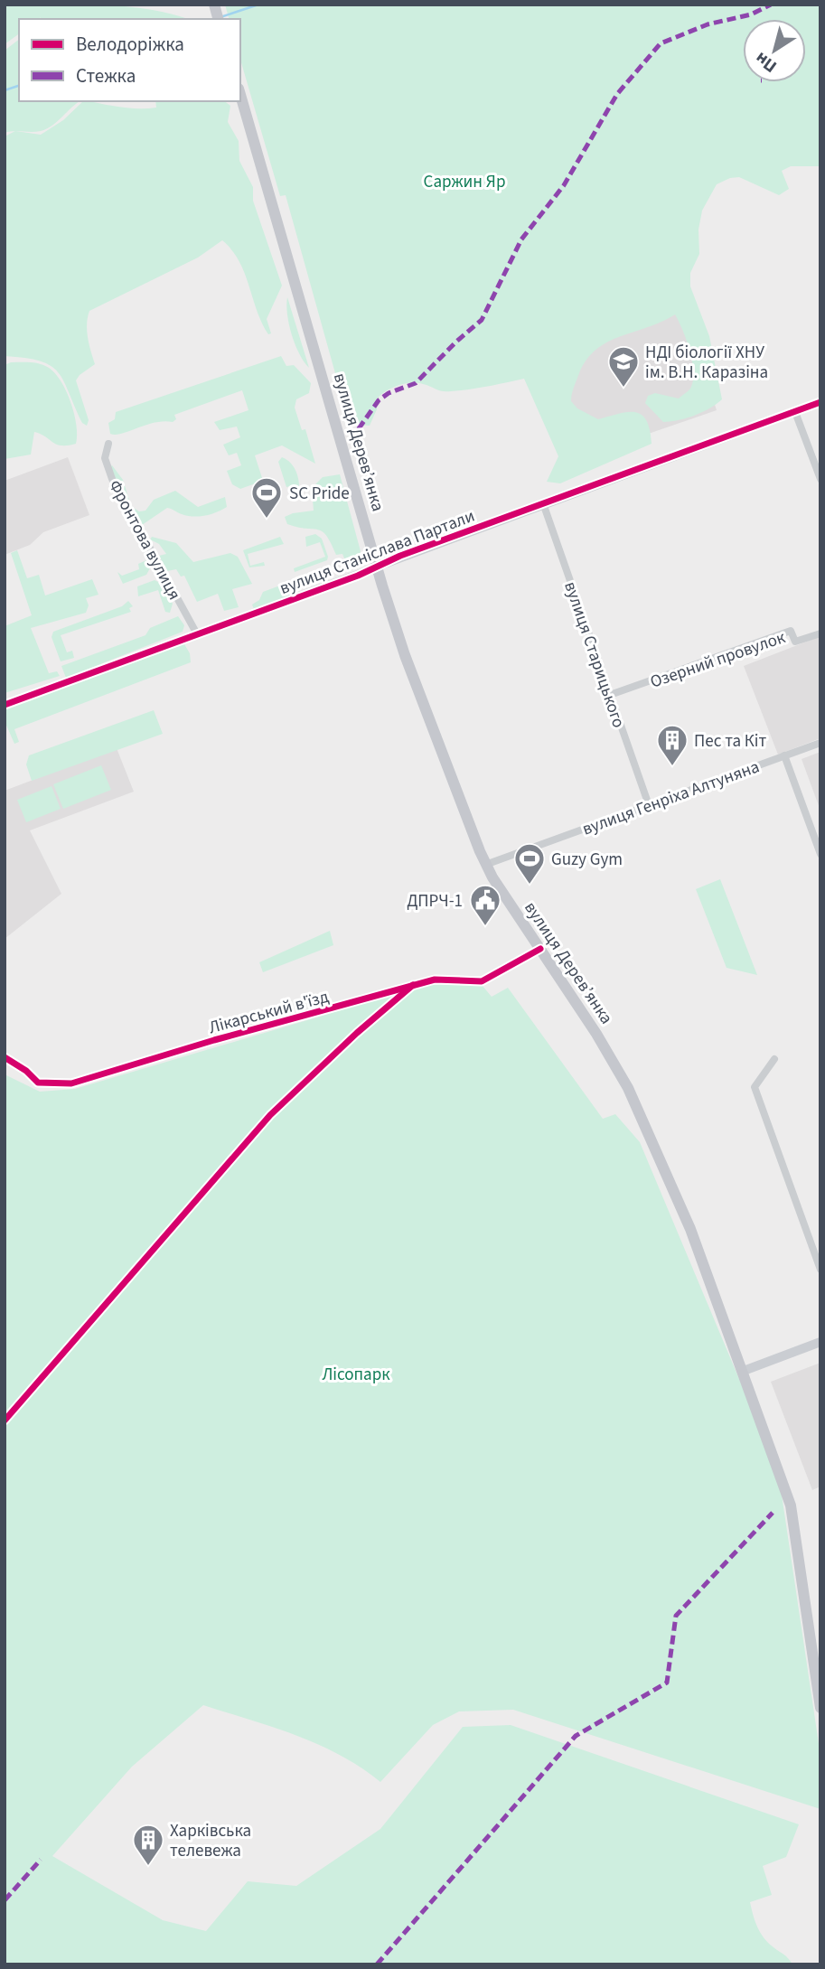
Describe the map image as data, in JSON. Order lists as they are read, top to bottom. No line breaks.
{"streets":{"main road":["вулиця Дерев’янка"],"street":["Фронтова вулиця","вулиця Станіслава Партали","вулиця Старицького","Озерний провулок","вулиця Генріха Алтуняна","Лікарський в'їзд"]},"crossings":[["вулиця Дерев’янка","вулиця Станіслава Партали"],["вулиця Дерев’янка","вулиця Генріха Алтуняна"],["вулиця Дерев’янка","Лікарський в'їзд"],["Фронтова вулиця","вулиця Станіслава Партали"],["вулиця Станіслава Партали","вулиця Старицького"],["вулиця Старицького","Озерний провулок"],["вулиця Старицького","вулиця Генріха Алтуняна"]],"parks":["Саржин Яр","Лісопарк"],"places":{"school or university":["НДІ біології ХНУ ім. В.Н. Каразіна"],"sports":["SC Pride","Guzy Gym"],"building":["Пес та Кіт","Харківська телевежа"],"public building":["ДПРЧ-1"]},"legend":["Велодоріжка","Стежка"],"north":"bottom left"}
